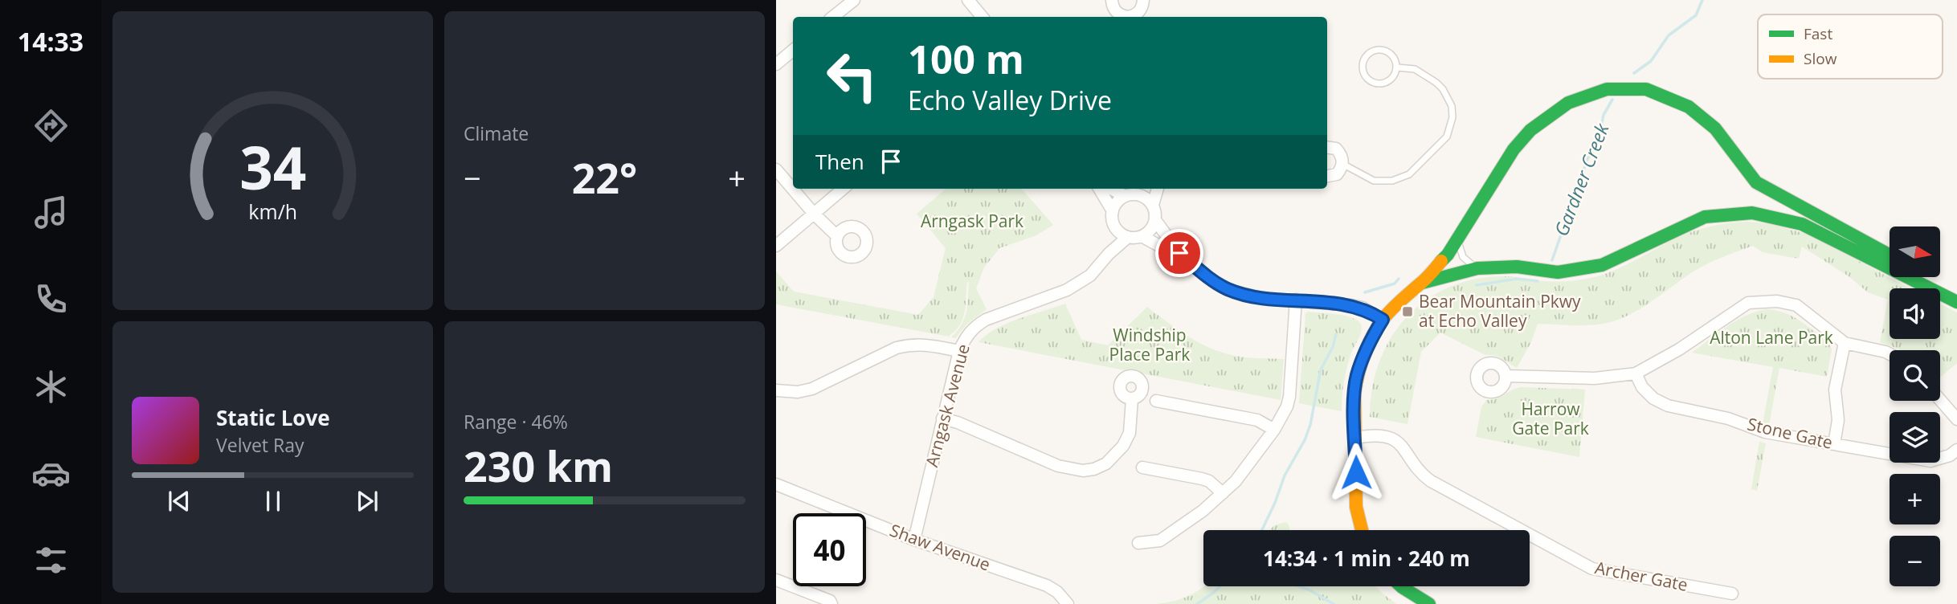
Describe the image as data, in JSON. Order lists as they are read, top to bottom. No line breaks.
{"streets":{"street":["Arngask Avenue","Stone Gate","Shaw Avenue","Archer Gate"]},"crossings":[["Arngask Avenue","Shaw Avenue"]],"water":["Gardner Creek"],"parks":["Arngask Park","Windship Place Park","Alton Lane Park","Harrow Gate Park"],"places":{"transit":["Bear Mountain Pkwy at Echo Valley"]},"legend":["Fast","Slow"],"north":"right","page":{"tabs":"14:33","tile":["Climate",["Range · 46%","230 km"]],"turn":["100 m","Echo Valley Drive"],"then":"Then","heat":["−","22°","+"],"map_buttons":["+","−"],"song":["Static Love","Velvet Ray"],"limit":"40","trip":"14:34 · 1 min · 240 m","gauge":["34","km/h"]}}
